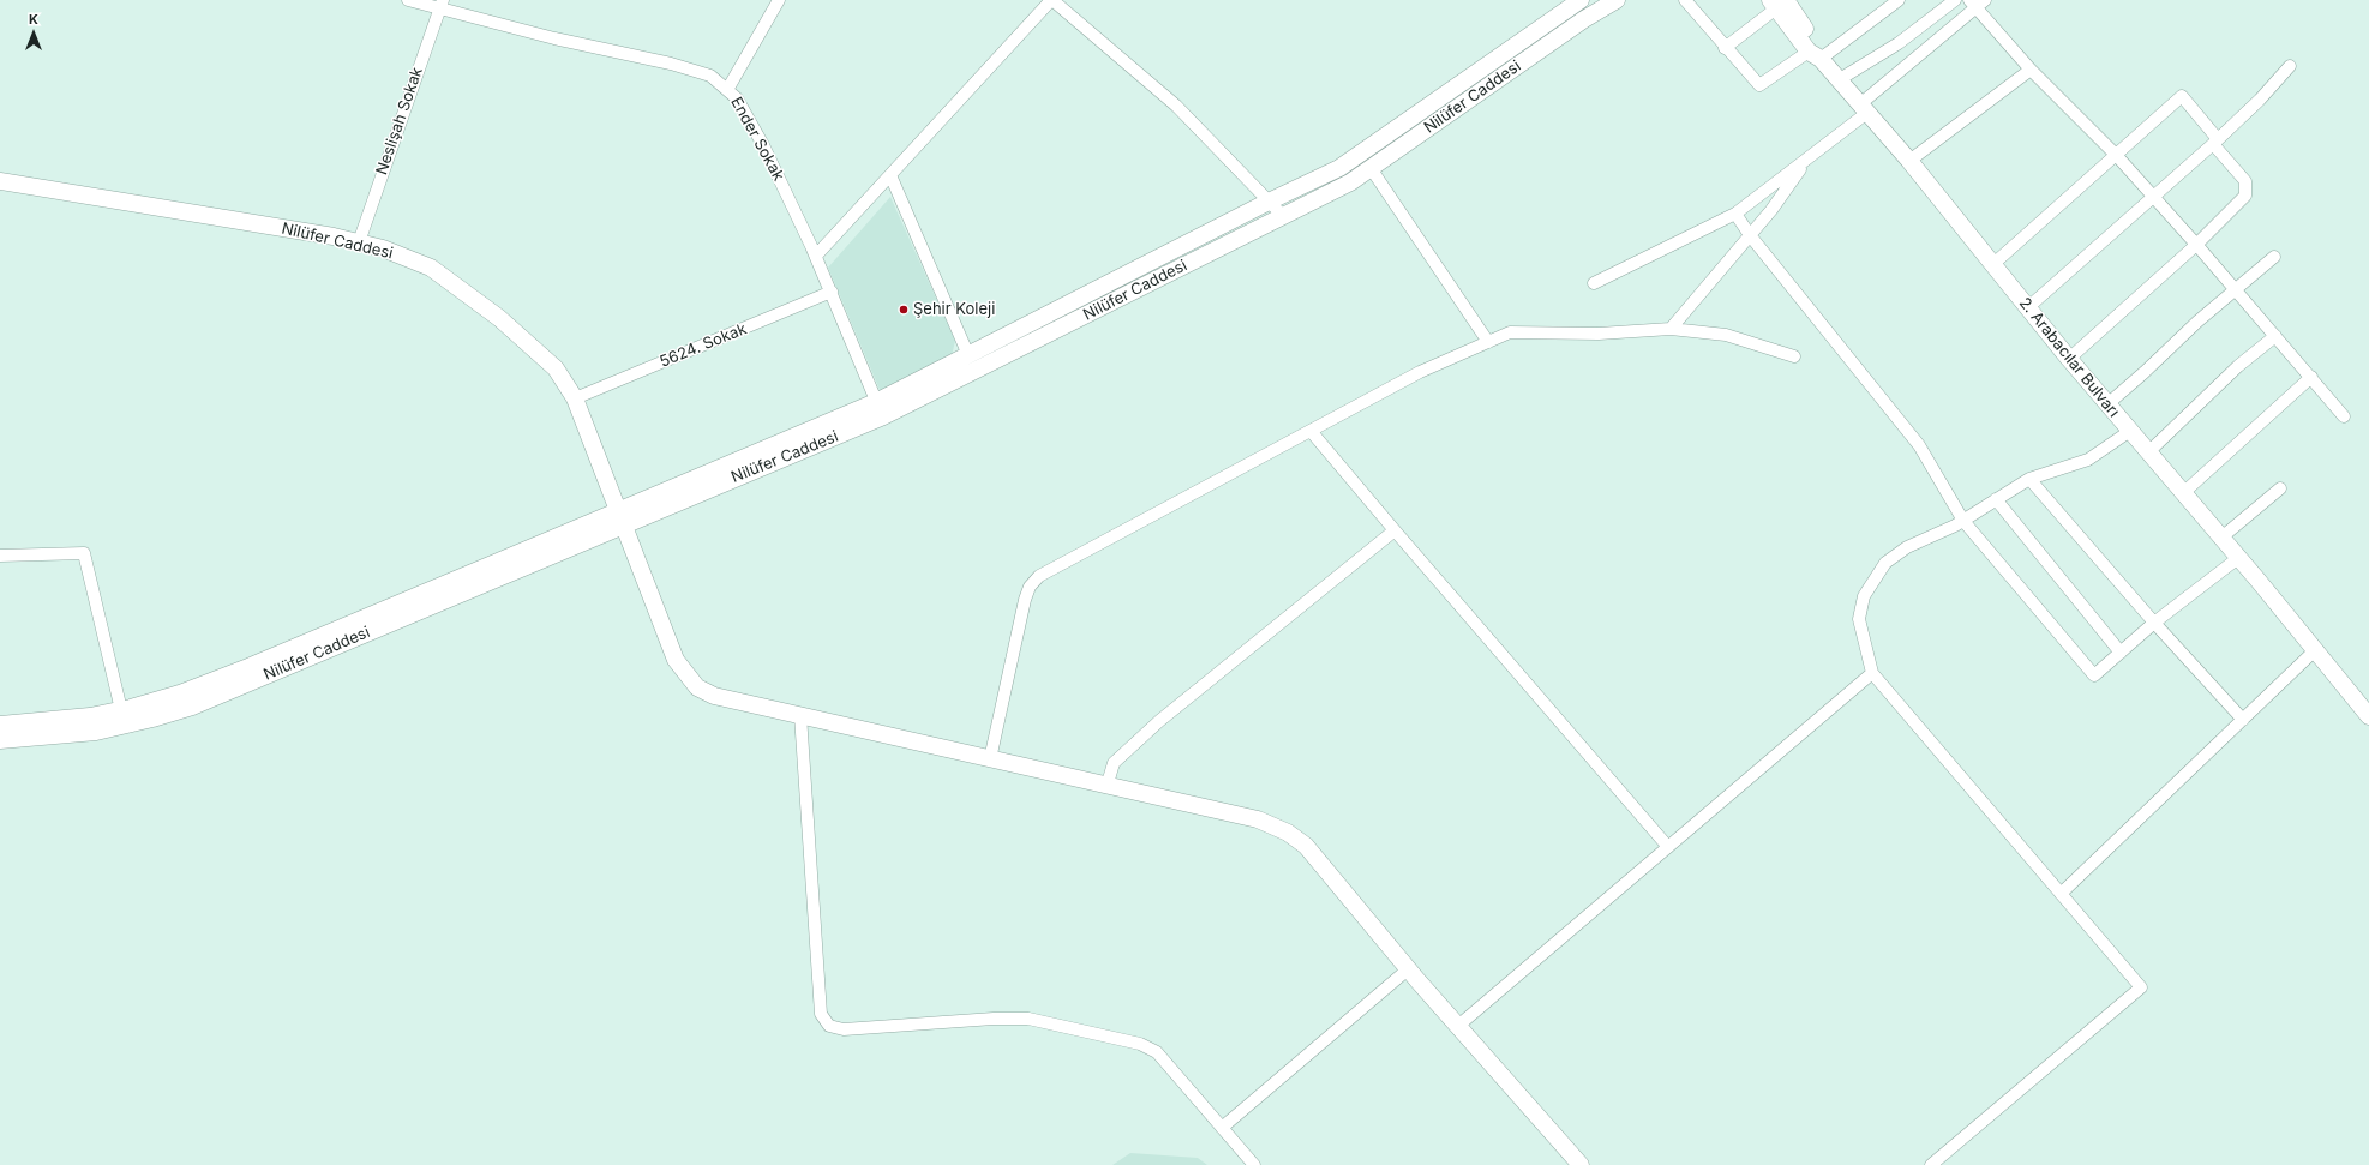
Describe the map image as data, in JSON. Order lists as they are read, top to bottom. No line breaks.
{"streets":{"street":["Nilüfer Caddesi","Neslişah Sokak","Ender Sokak","5624. Sokak","2. Arabacılar Bulvarı"]},"crossings":[["Nilüfer Caddesi","Neslişah Sokak"],["Nilüfer Caddesi","Ender Sokak"],["Nilüfer Caddesi","5624. Sokak"],["Neslişah Sokak","Ender Sokak"],["Ender Sokak","5624. Sokak"]],"places":["Şehir Koleji"],"north":"top"}
